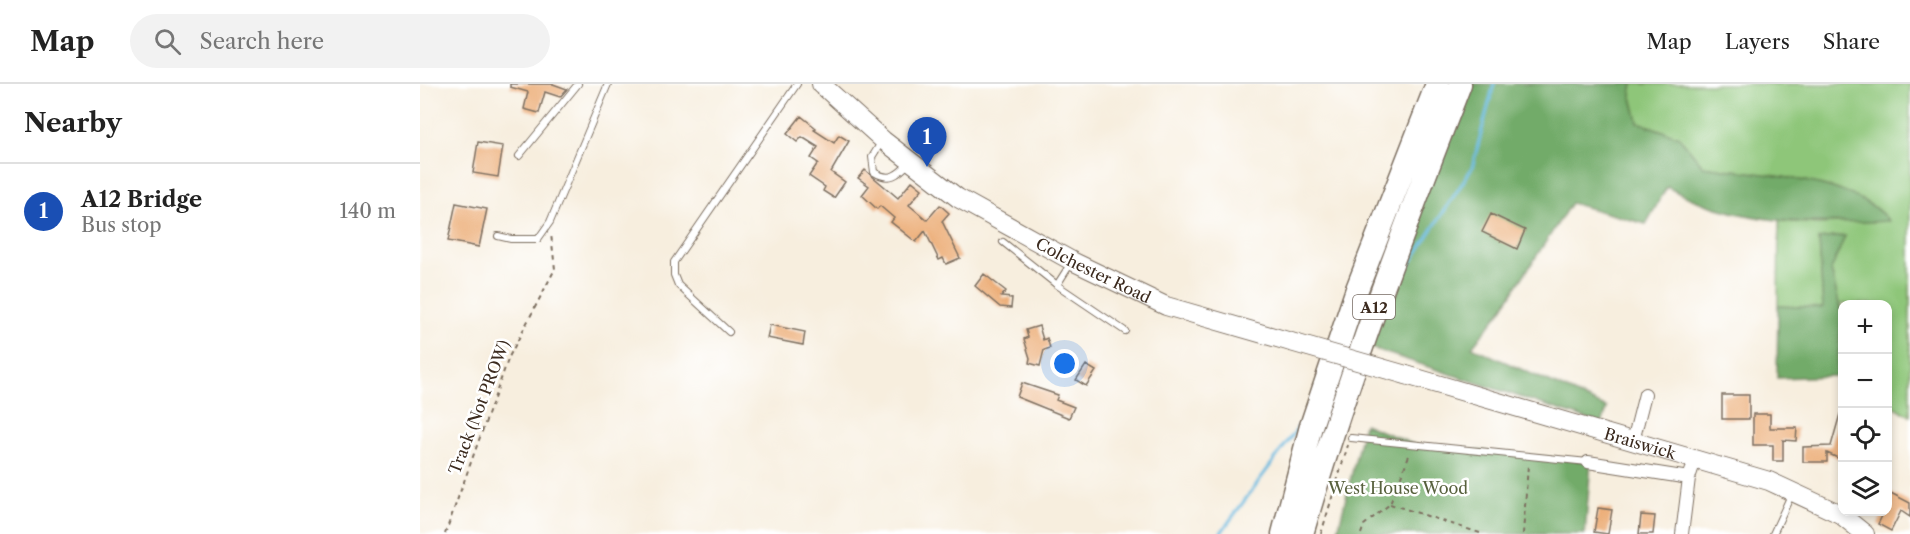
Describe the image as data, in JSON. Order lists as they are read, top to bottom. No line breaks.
{"streets":{"highway":["A12"],"main road":["Colchester Road","Braiswick"],"path":["Track (Not PROW)"]},"crossings":[["Colchester Road","Braiswick"]],"parks":["West House Wood"],"page":{"header":"Map","search":"Search here","nav":["Map","Layers","Share"],"heading":"Nearby","pins":"1","list":[{"mark":"1","name":"A12 Bridge","note":"Bus stop","value":"140 m"}],"map_buttons":["+","−"]}}
